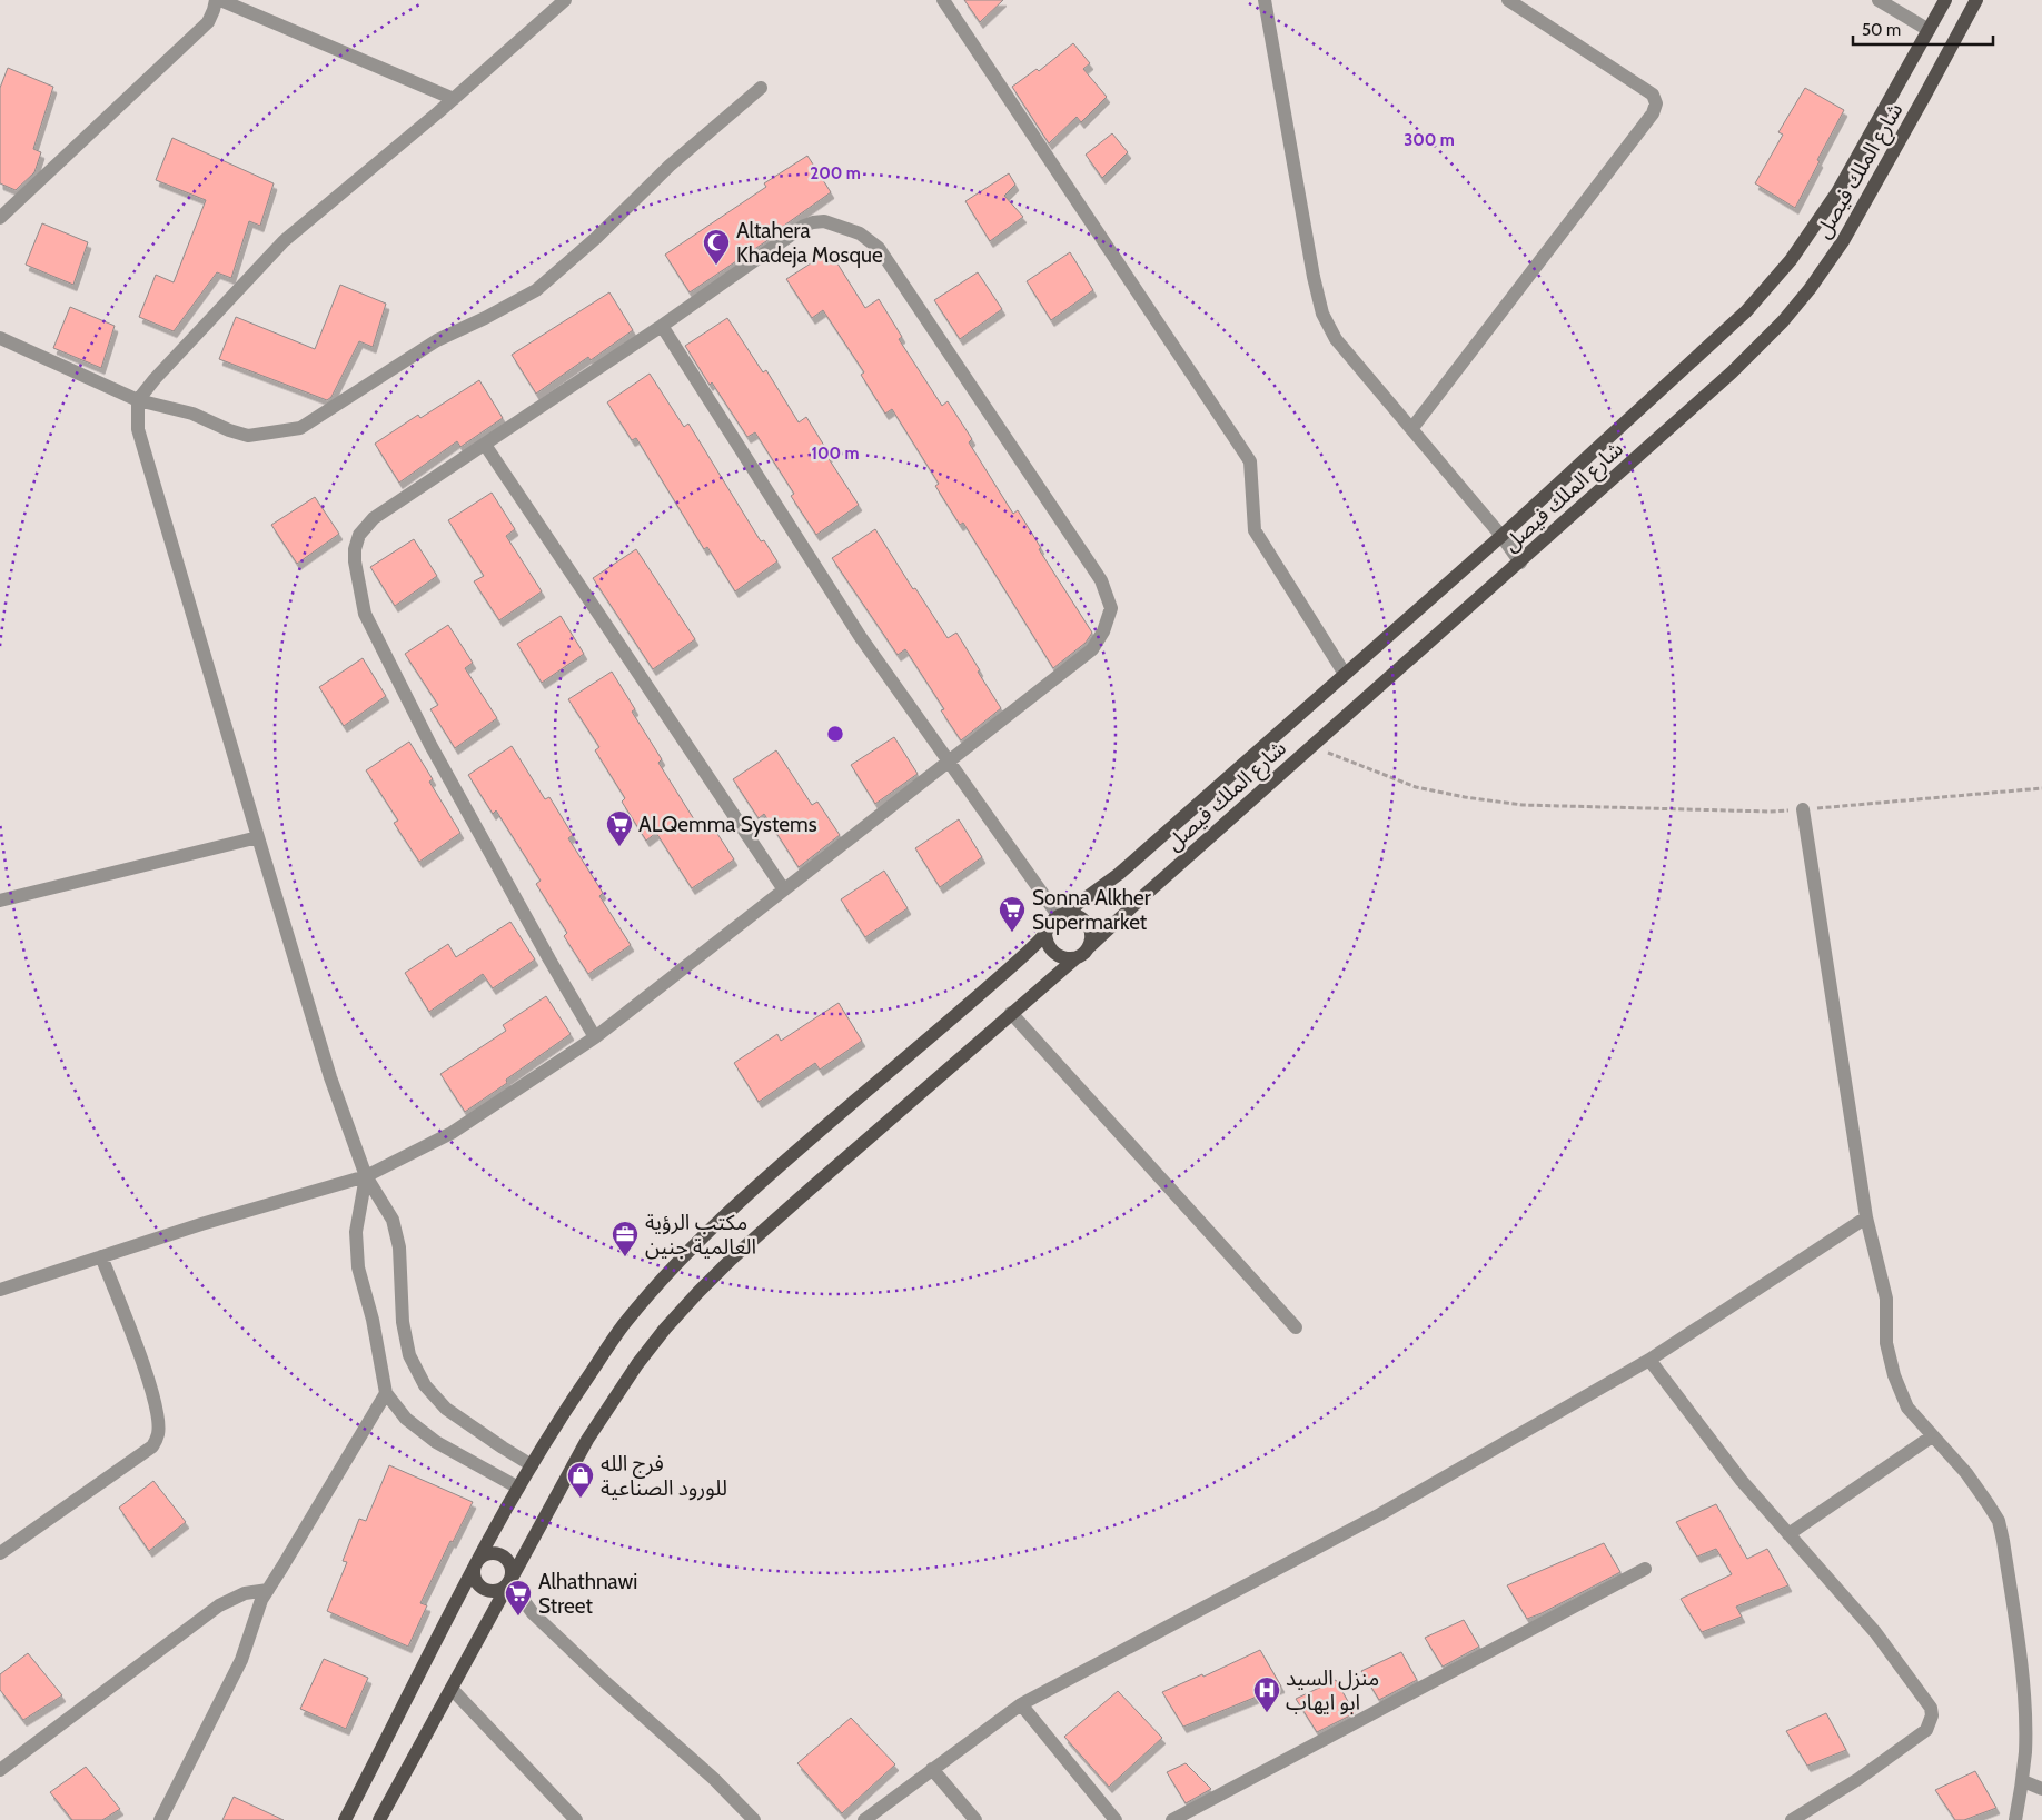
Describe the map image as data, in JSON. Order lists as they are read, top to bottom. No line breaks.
{"streets":{"main road":["شارع الملك فيصل"]},"places":{"mosque":["Altahera Khadeja Mosque"],"supermarket":["ALQemma Systems","Sonna Alkher Supermarket","Alhathnawi Street"],"office":["مكتب الرؤية العالمية جنين"],"shop":["فرج الله للورود الصناعية"],"hospital":["منزل السيد ابو ايهاب"]},"scale_bar":"50 m","rings":["300 m","200 m","100 m"]}
